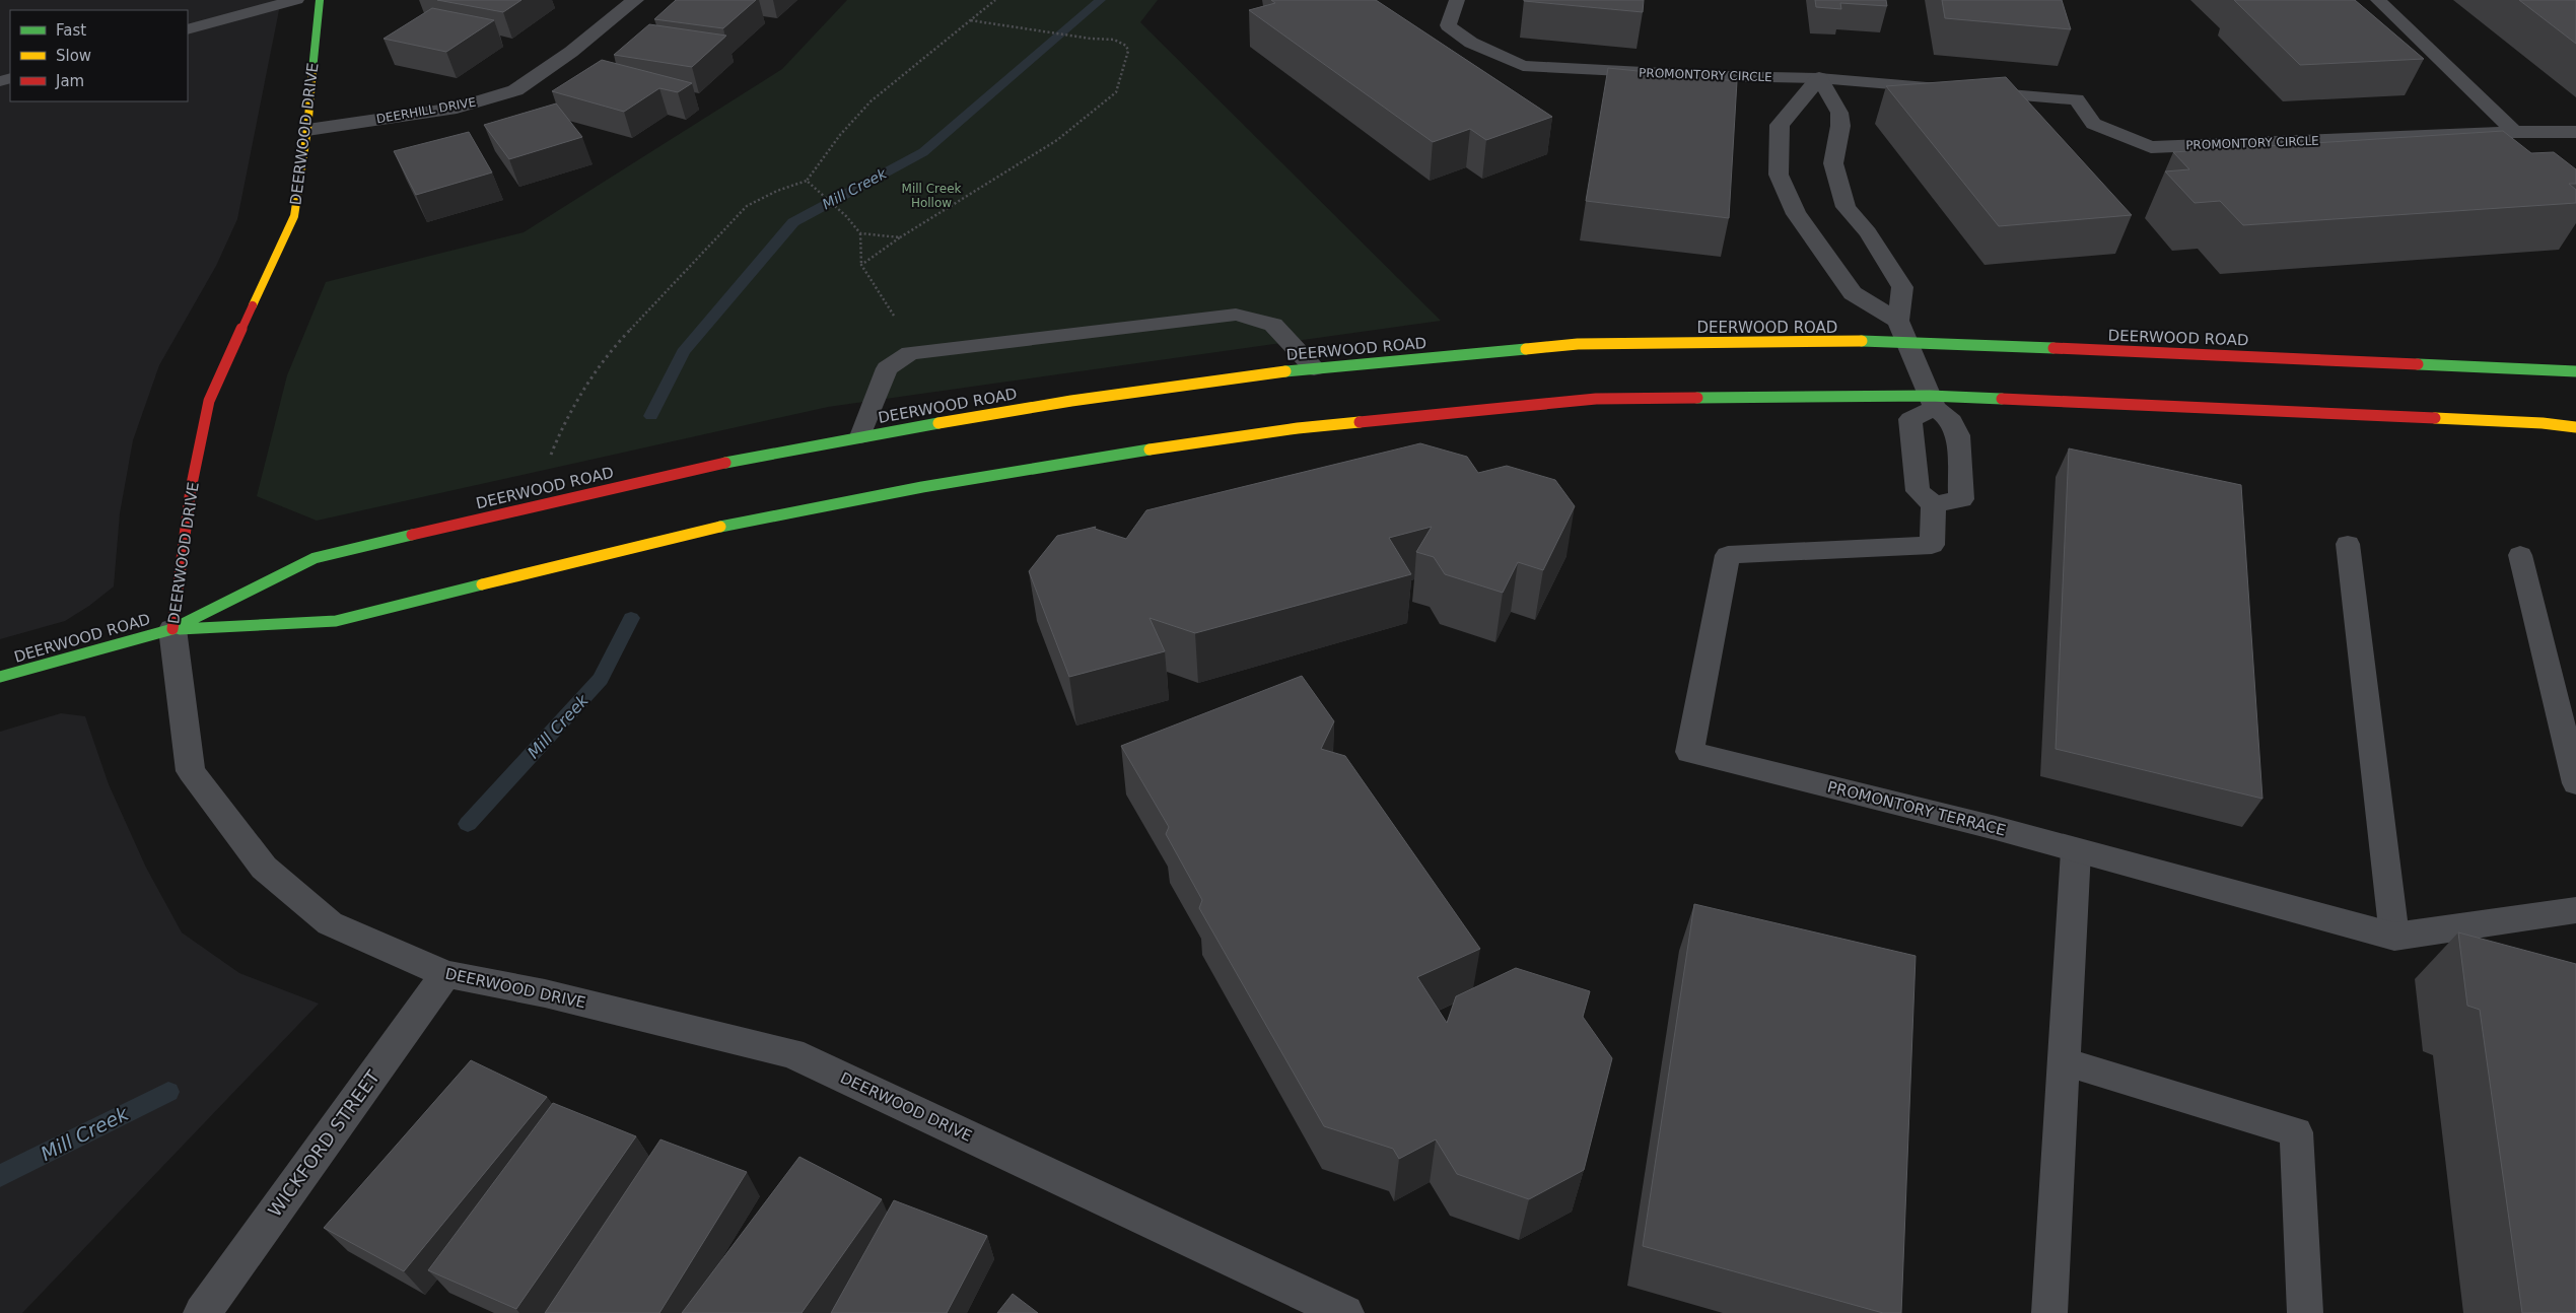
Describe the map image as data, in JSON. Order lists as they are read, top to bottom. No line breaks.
{"streets":{"street":["DEERHILL DRIVE","DEERWOOD DRIVE","DEERWOOD ROAD","PROMONTORY TERRACE","WICKFORD STREET"],"lane":["PROMONTORY CIRCLE"]},"crossings":[["DEERHILL DRIVE","DEERWOOD DRIVE"],["DEERWOOD DRIVE","DEERWOOD ROAD"],["DEERWOOD DRIVE","WICKFORD STREET"]],"water":["Mill Creek"],"parks":["Mill Creek Hollow"],"legend":["Fast","Slow","Jam"]}
